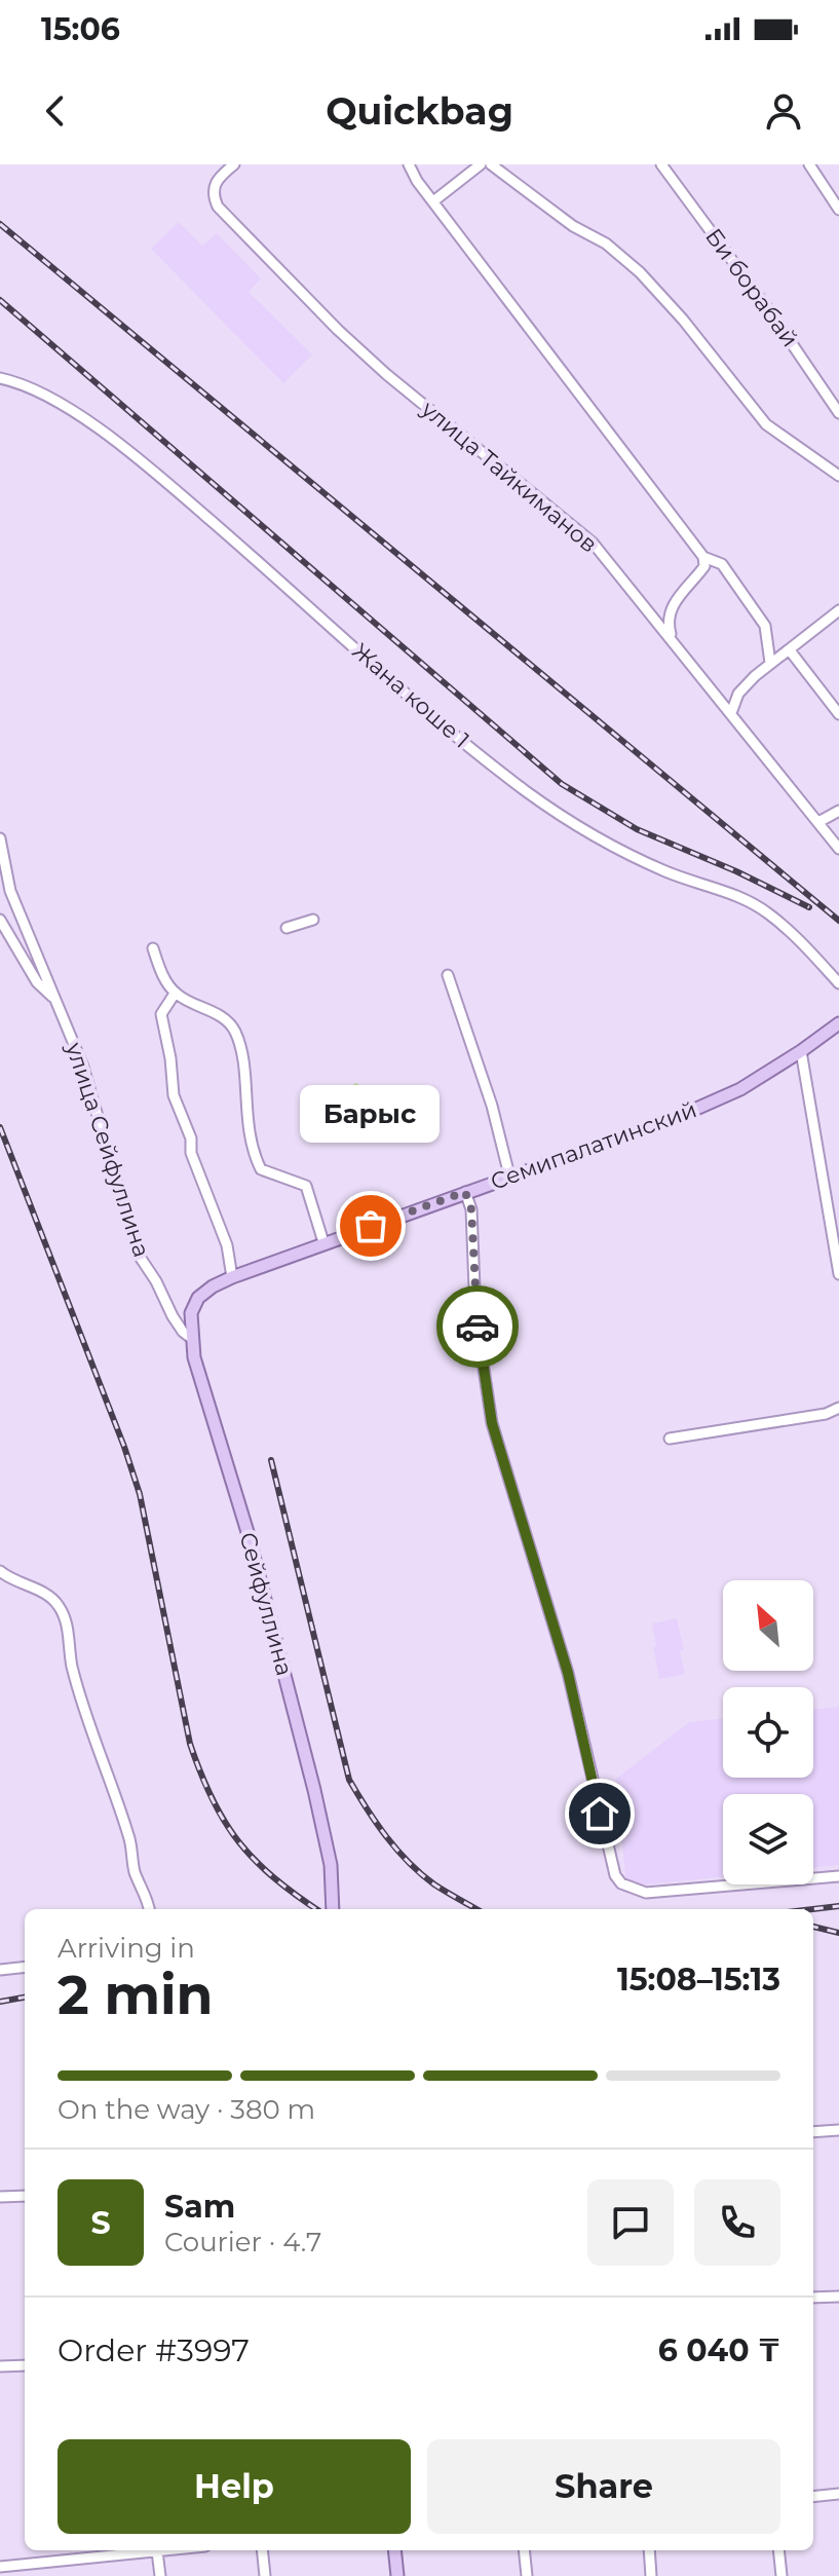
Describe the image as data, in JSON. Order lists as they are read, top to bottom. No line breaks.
{"streets":{"main road":["Семипалатинский","Сейфуллина"],"street":["Би борабай","улица Тайкиманов","Жана коше 1","улица Сейфуллина"]},"crossings":[["Семипалатинский","Сейфуллина"],["улица Сейфуллина","Сейфуллина"]],"places":["Барыс"],"north":"top left","page":{"status":"15:06","header":"Quickbag","bubble":"Барыс","heading":["2 min","Arriving in","15:08–15:13"],"panel":["Sam","Courier · 4.7","Order #3997","6 040 ₸"],"bar":"On the way · 380 m","round":"S","buttons":["Help","Share"]}}
